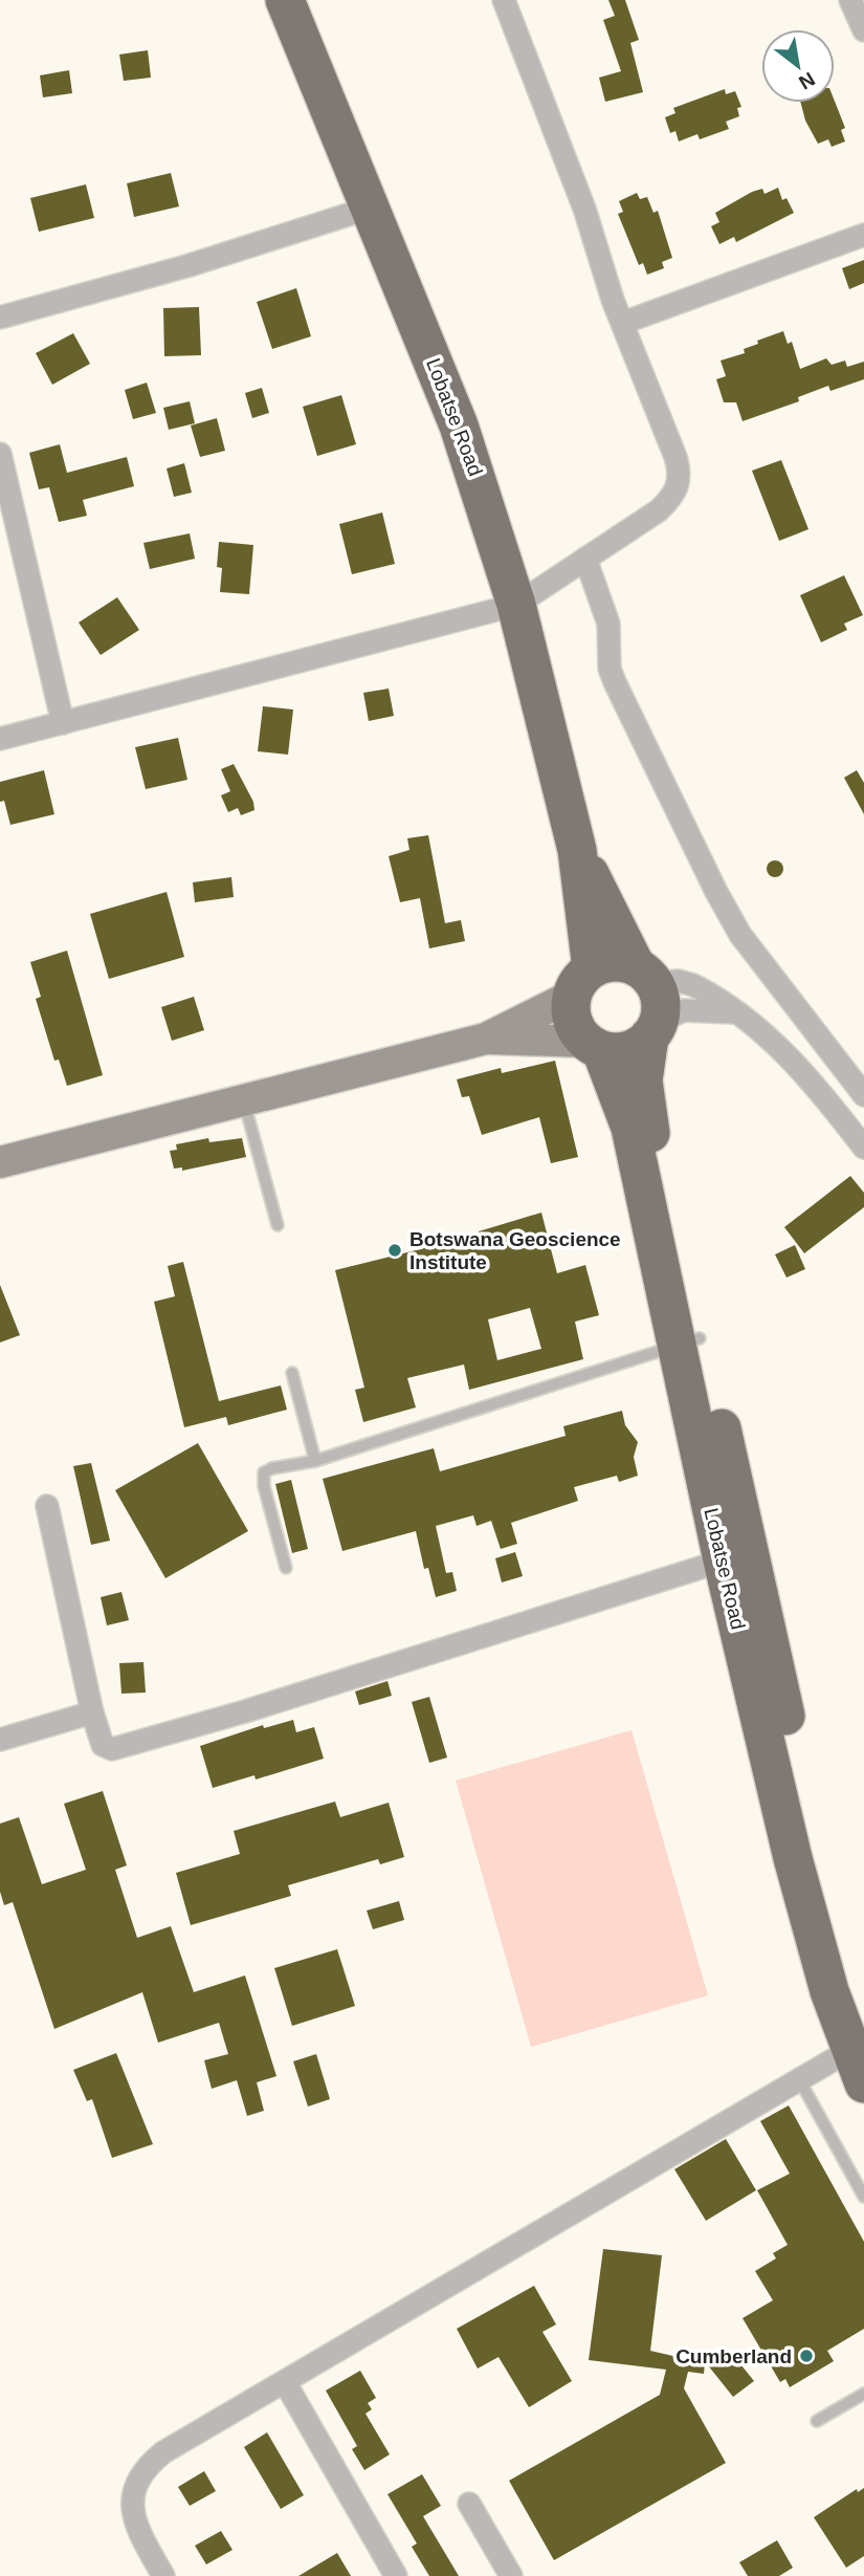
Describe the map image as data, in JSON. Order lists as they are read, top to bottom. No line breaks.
{"streets":{"highway":["Lobatse Road"]},"places":["Botswana Geoscience Institute","Cumberland"],"north":"bottom right"}
